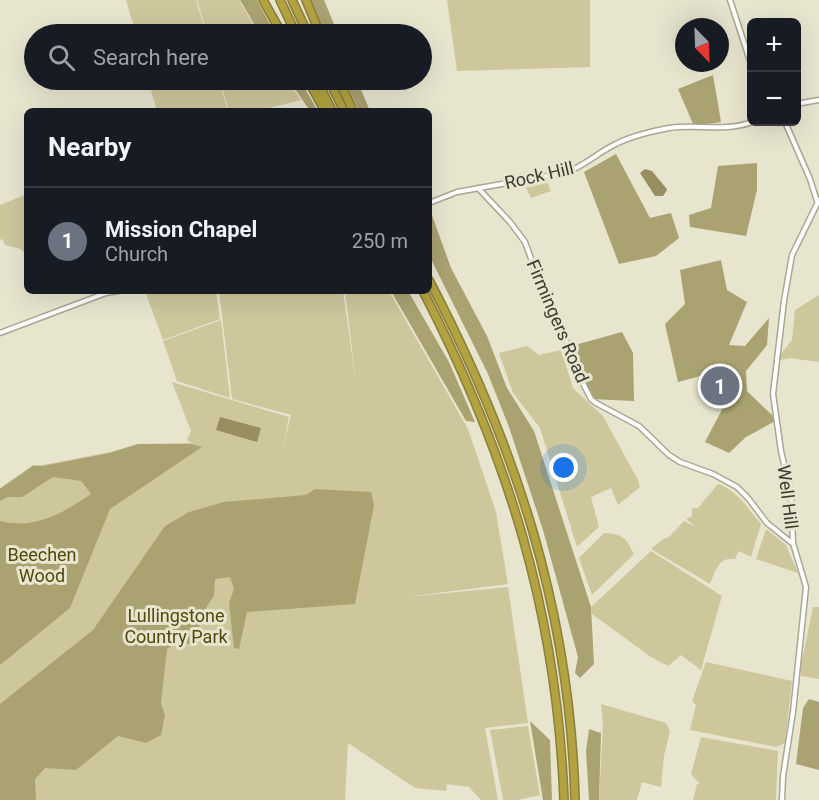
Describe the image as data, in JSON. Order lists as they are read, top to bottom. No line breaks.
{"streets":{"street":["Rock Hill","Firmingers Road","Well Hill"]},"crossings":[["Rock Hill","Firmingers Road"],["Firmingers Road","Well Hill"]],"parks":["Beechen Wood","Lullingstone Country Park"],"north":"bottom right","page":{"map_buttons":["+","−"],"search":"Search here","heading":"Nearby","list":[{"mark":"1","name":"Mission Chapel","note":"Church","value":"250 m"}],"pins":"1"}}
